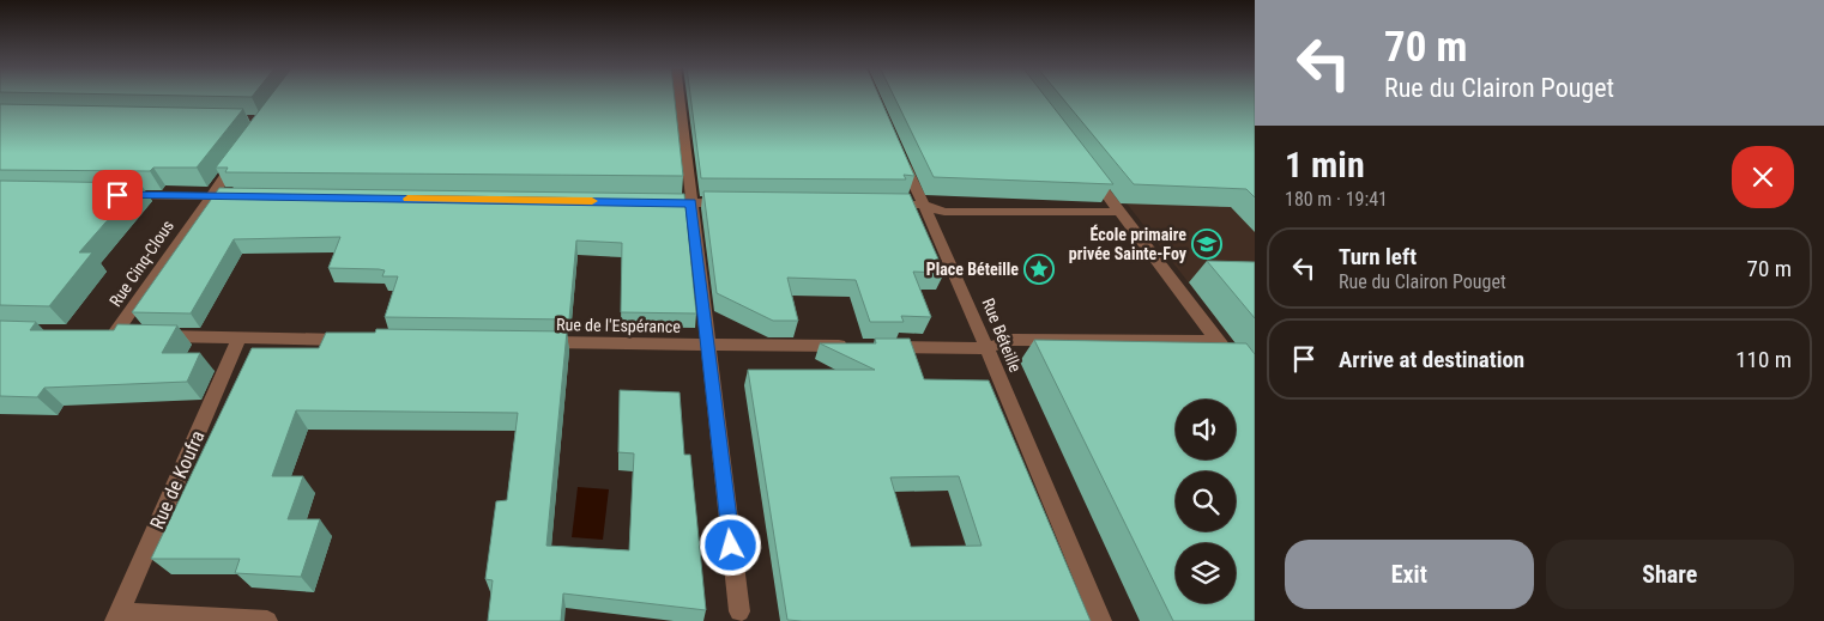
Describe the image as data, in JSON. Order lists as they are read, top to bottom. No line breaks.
{"streets":{"street":["Rue Cinq-Clous","Rue de l'Espérance","Rue Béteille","Rue de Koufra"]},"places":{"school or university":["École primaire privée Sainte-Foy"],"place":["Place Béteille"]},"page":{"turn":["70 m","Rue du Clairon Pouget"],"heading":["1 min","180 m · 19:41"],"list":[{"name":"Turn left","note":"Rue du Clairon Pouget","value":"70 m"},{"name":"Arrive at destination","value":"110 m"}],"buttons":["Exit","Share"]}}
